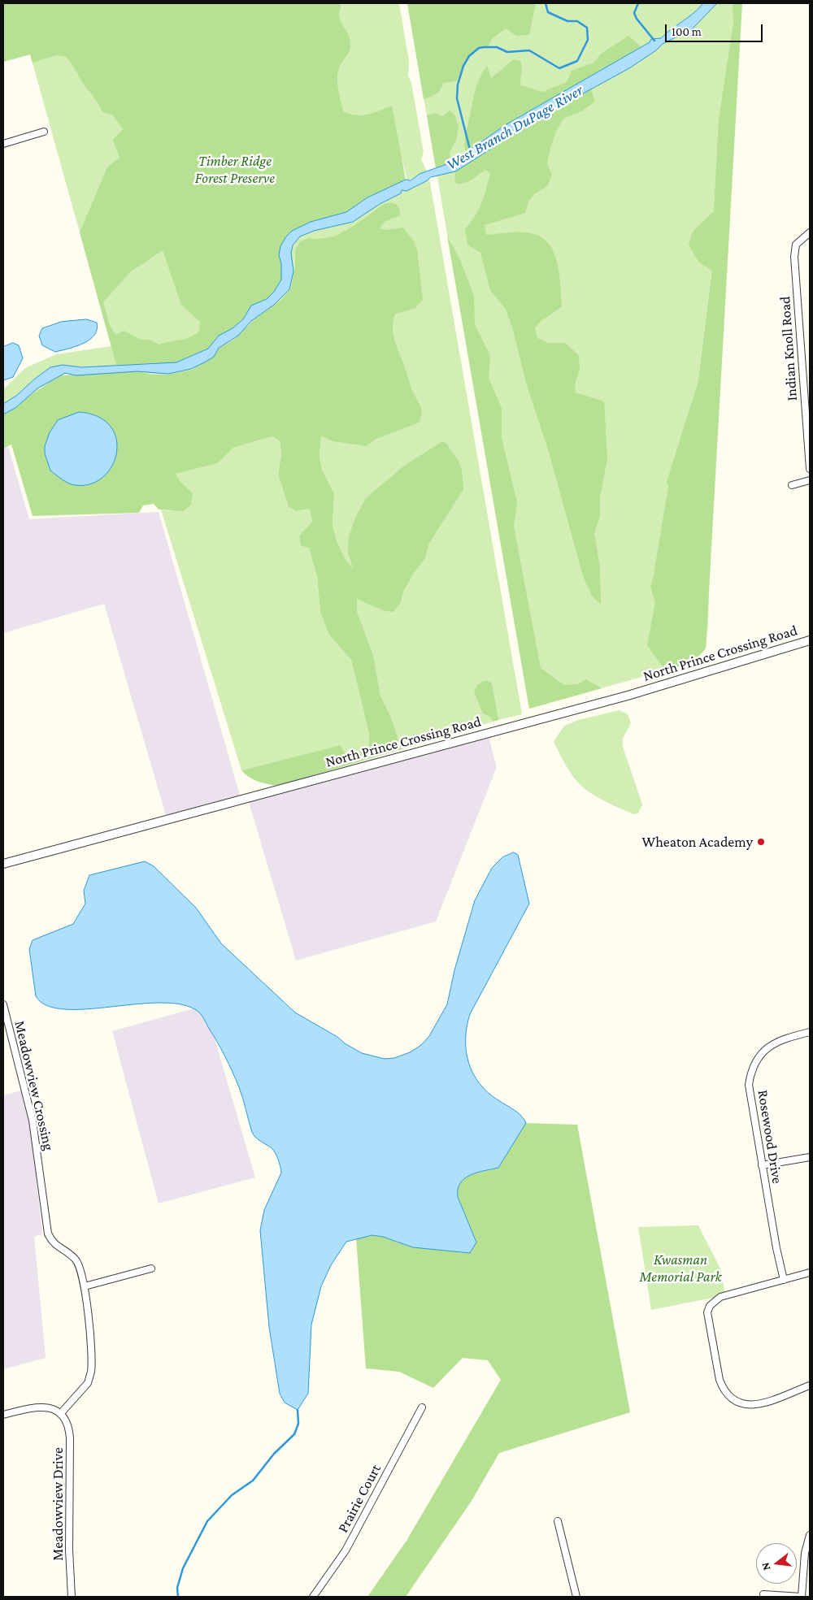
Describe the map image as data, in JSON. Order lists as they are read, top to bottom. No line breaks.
{"streets":{"street":["Indian Knoll Road","North Prince Crossing Road","Meadowview Crossing","Rosewood Drive","Prairie Court","Meadowview Drive"]},"crossings":[["Meadowview Crossing","Meadowview Drive"]],"water":["West Branch DuPage River"],"parks":["Timber Ridge Forest Preserve","Kwasman Memorial Park"],"places":["Wheaton Academy"],"scale_bar":"100 m","north":"left"}
